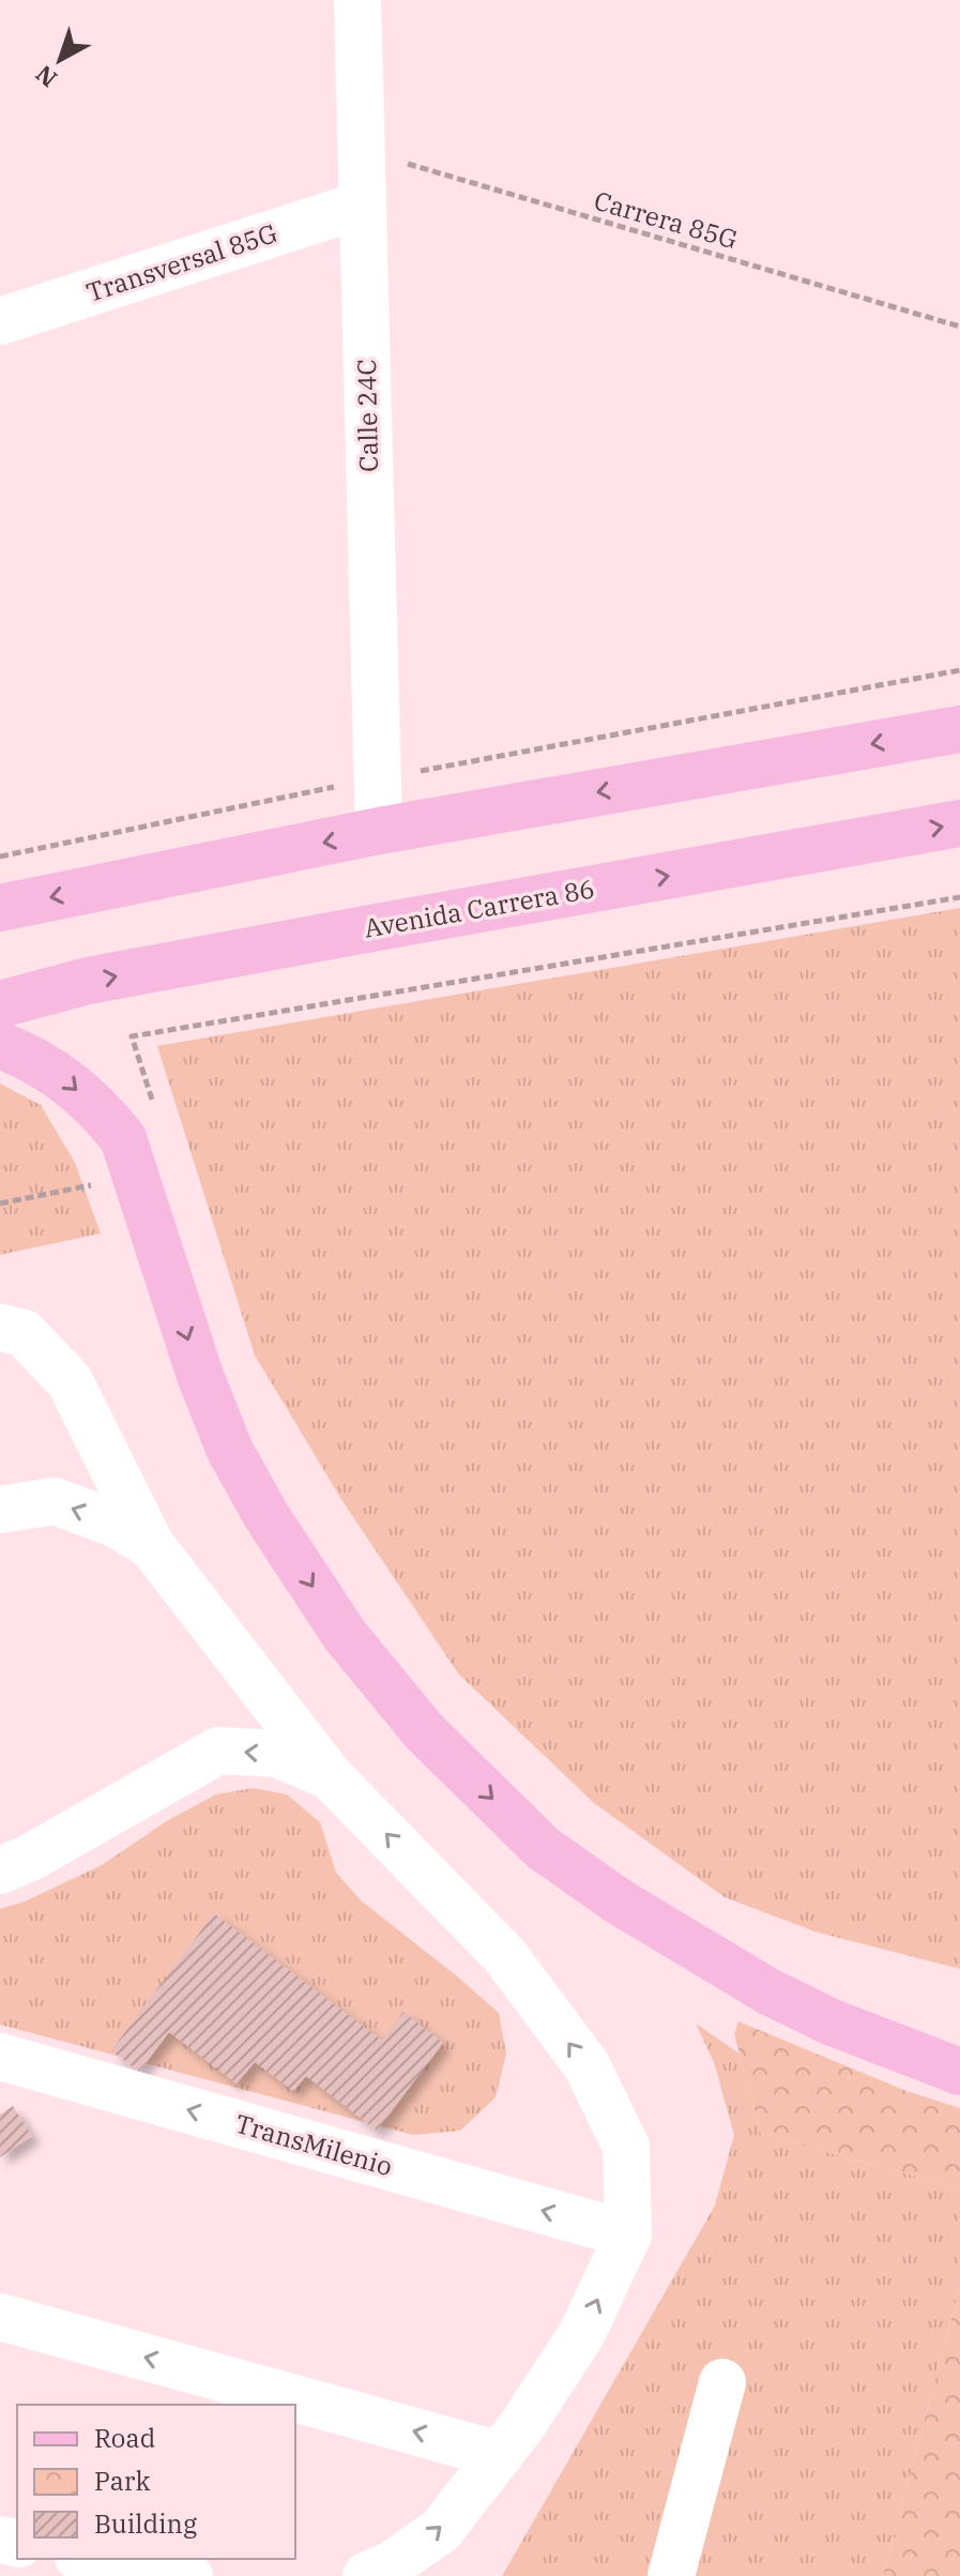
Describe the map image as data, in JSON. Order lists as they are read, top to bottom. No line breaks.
{"streets":{"main road":["Avenida Carrera 86"],"street":["Transversal 85G","Calle 24C","TransMilenio"],"path":["Carrera 85G"]},"crossings":[["Carrera 85G","Calle 24C"],["Transversal 85G","Calle 24C"]],"legend":["Road","Park","Building"],"north":"bottom left"}
